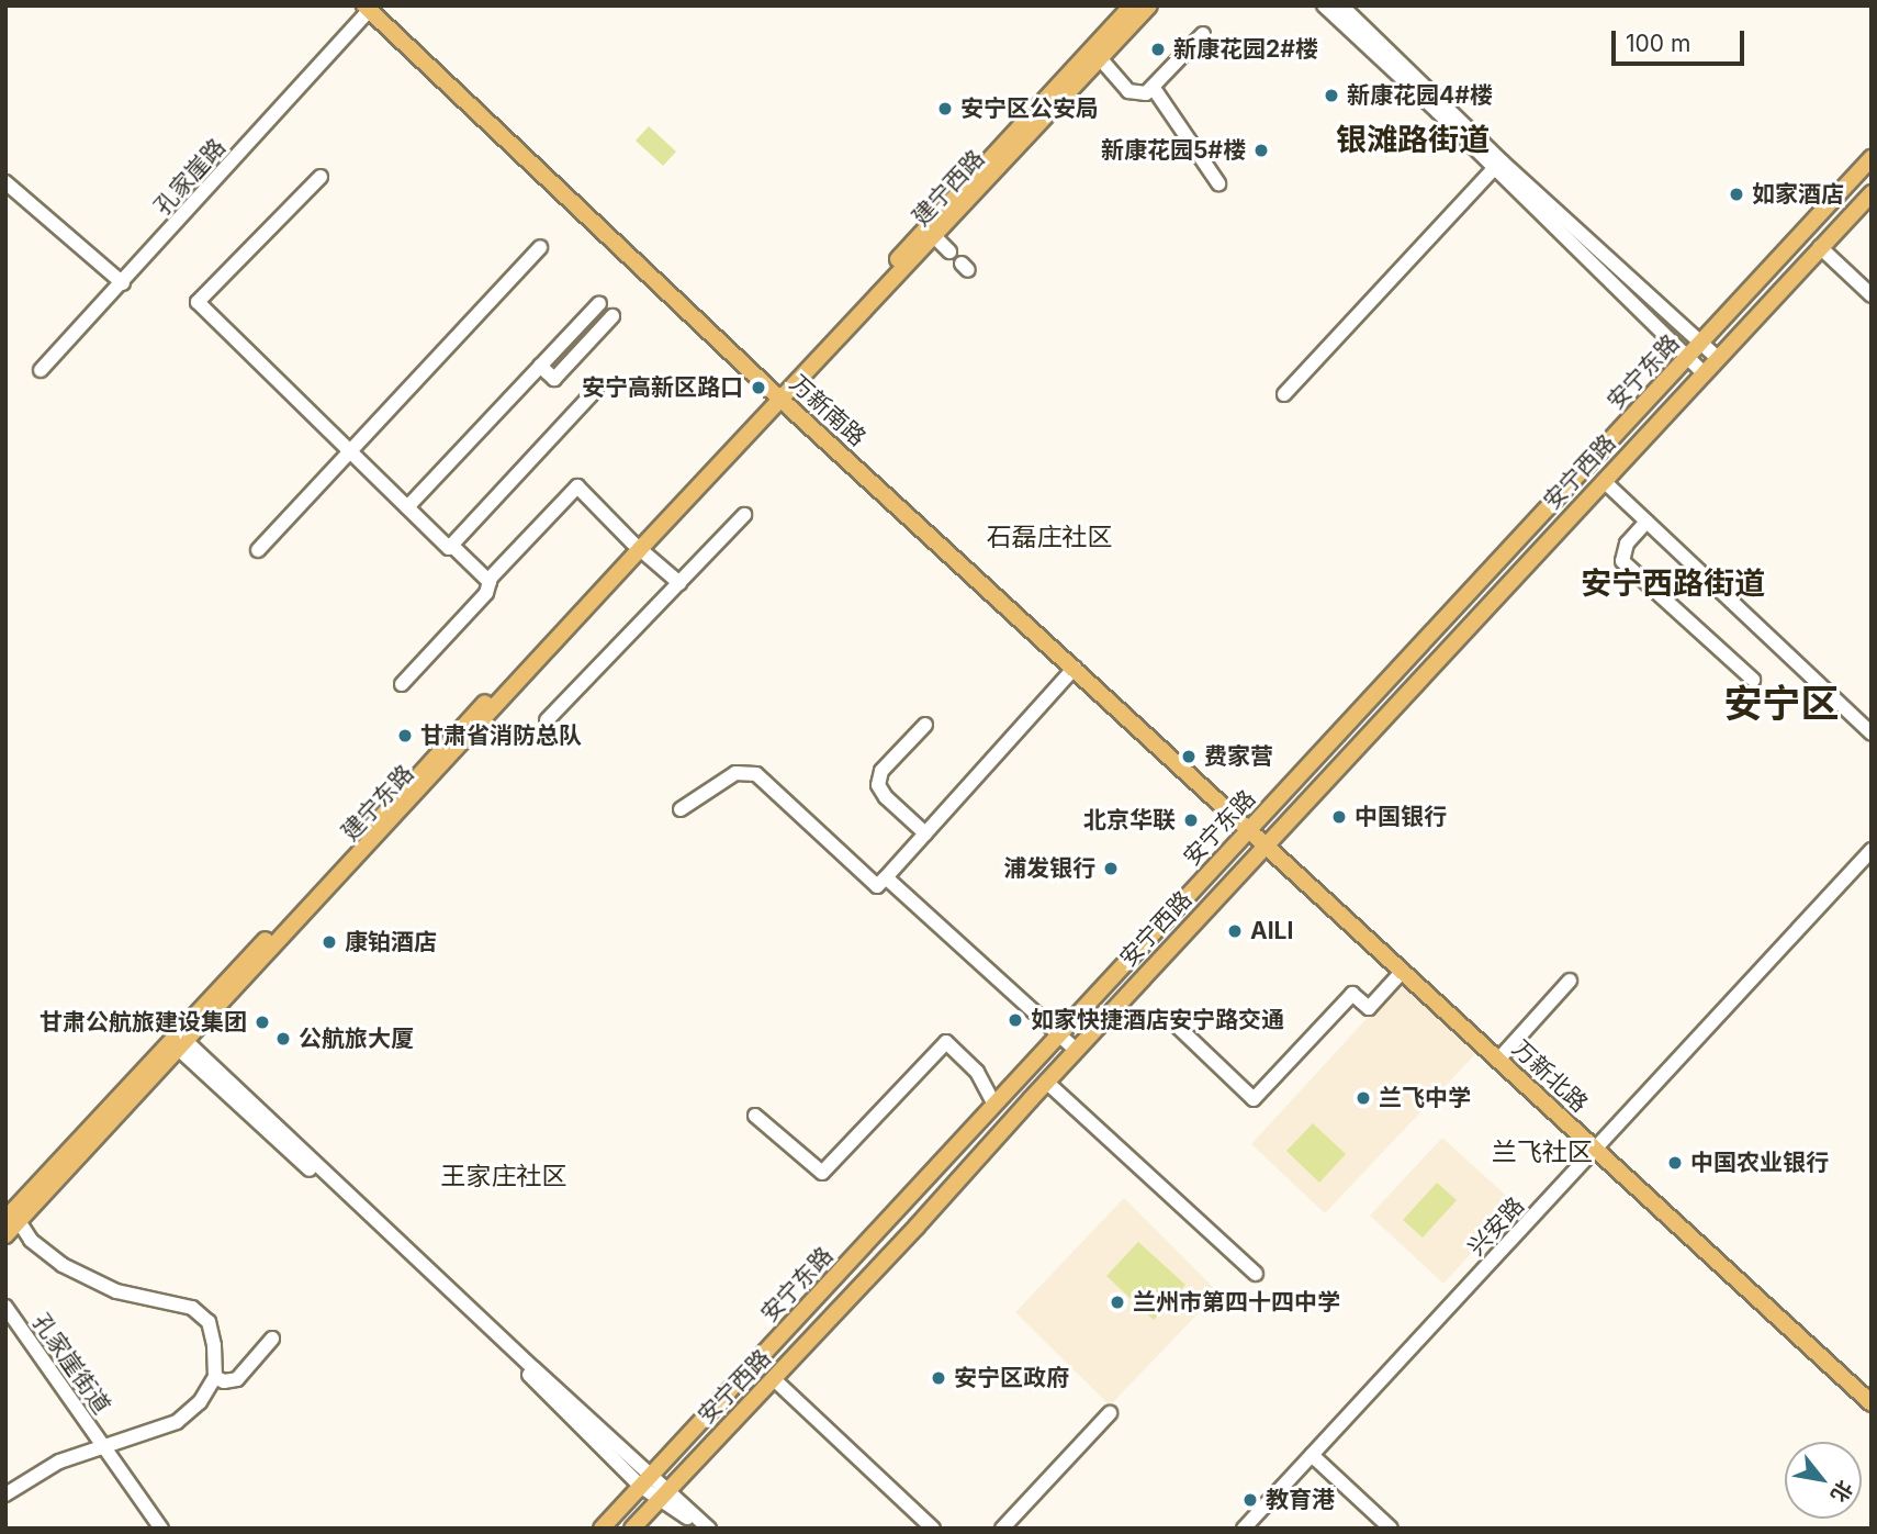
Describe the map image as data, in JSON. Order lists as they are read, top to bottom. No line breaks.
{"streets":{"main road":["建宁西路","安宁东路","万新南路","安宁西路","建宁东路","万新北路"],"street":["孔家崖路","兴安路","孔家崖街道"]},"crossings":[["孔家崖路","万新南路"],["建宁西路","万新南路"],["建宁西路","建宁东路"],["安宁东路","万新南路"],["万新南路","安宁西路"],["万新南路","建宁东路"],["万新南路","万新北路"],["安宁西路","万新北路"],["万新北路","兴安路"]],"districts":["银滩路街道","石磊庄社区","安宁西路街道","安宁区","兰飞社区","王家庄社区"],"places":["新康花园2#楼","新康花园4#楼","安宁区公安局","新康花园5#楼","如家酒店","安宁高新区路口","甘肃省消防总队","费家营","中国银行","北京华联","浦发银行","AILI","康铂酒店","如家快捷酒店安宁路交通","甘肃公航旅建设集团","公航旅大厦","兰飞中学","中国农业银行","兰州市第四十四中学","安宁区政府","教育港"],"scale_bar":"100 m","north":"bottom right"}
